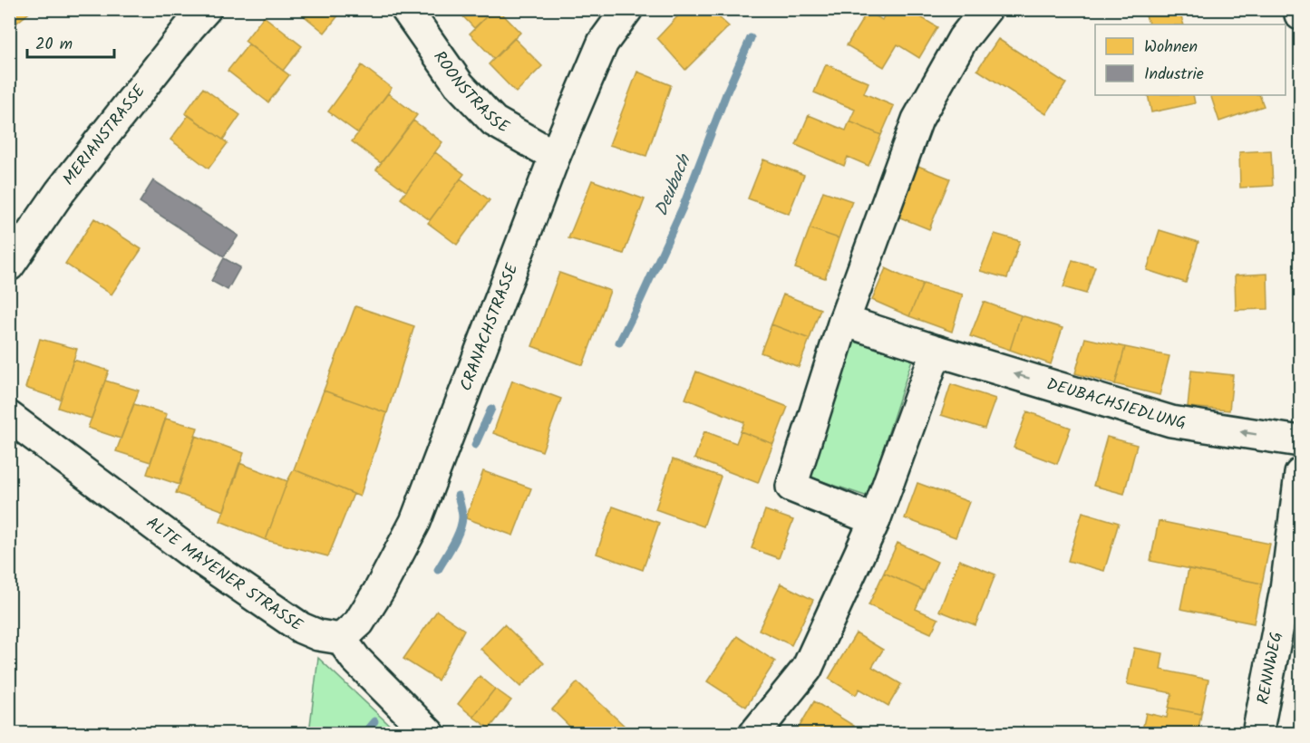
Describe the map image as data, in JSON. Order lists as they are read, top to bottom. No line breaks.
{"streets":{"street":["ROONSTRASSE","MERIANSTRASSE","CRANACHSTRASSE","DEUBACHSIEDLUNG","ALTE MAYENER STRASSE","RENNWEG"]},"crossings":[["ROONSTRASSE","CRANACHSTRASSE"],["CRANACHSTRASSE","ALTE MAYENER STRASSE"]],"one_way":["DEUBACHSIEDLUNG"],"water":["Deubach"],"legend":["Wohnen","Industrie"],"scale_bar":"20 m"}
